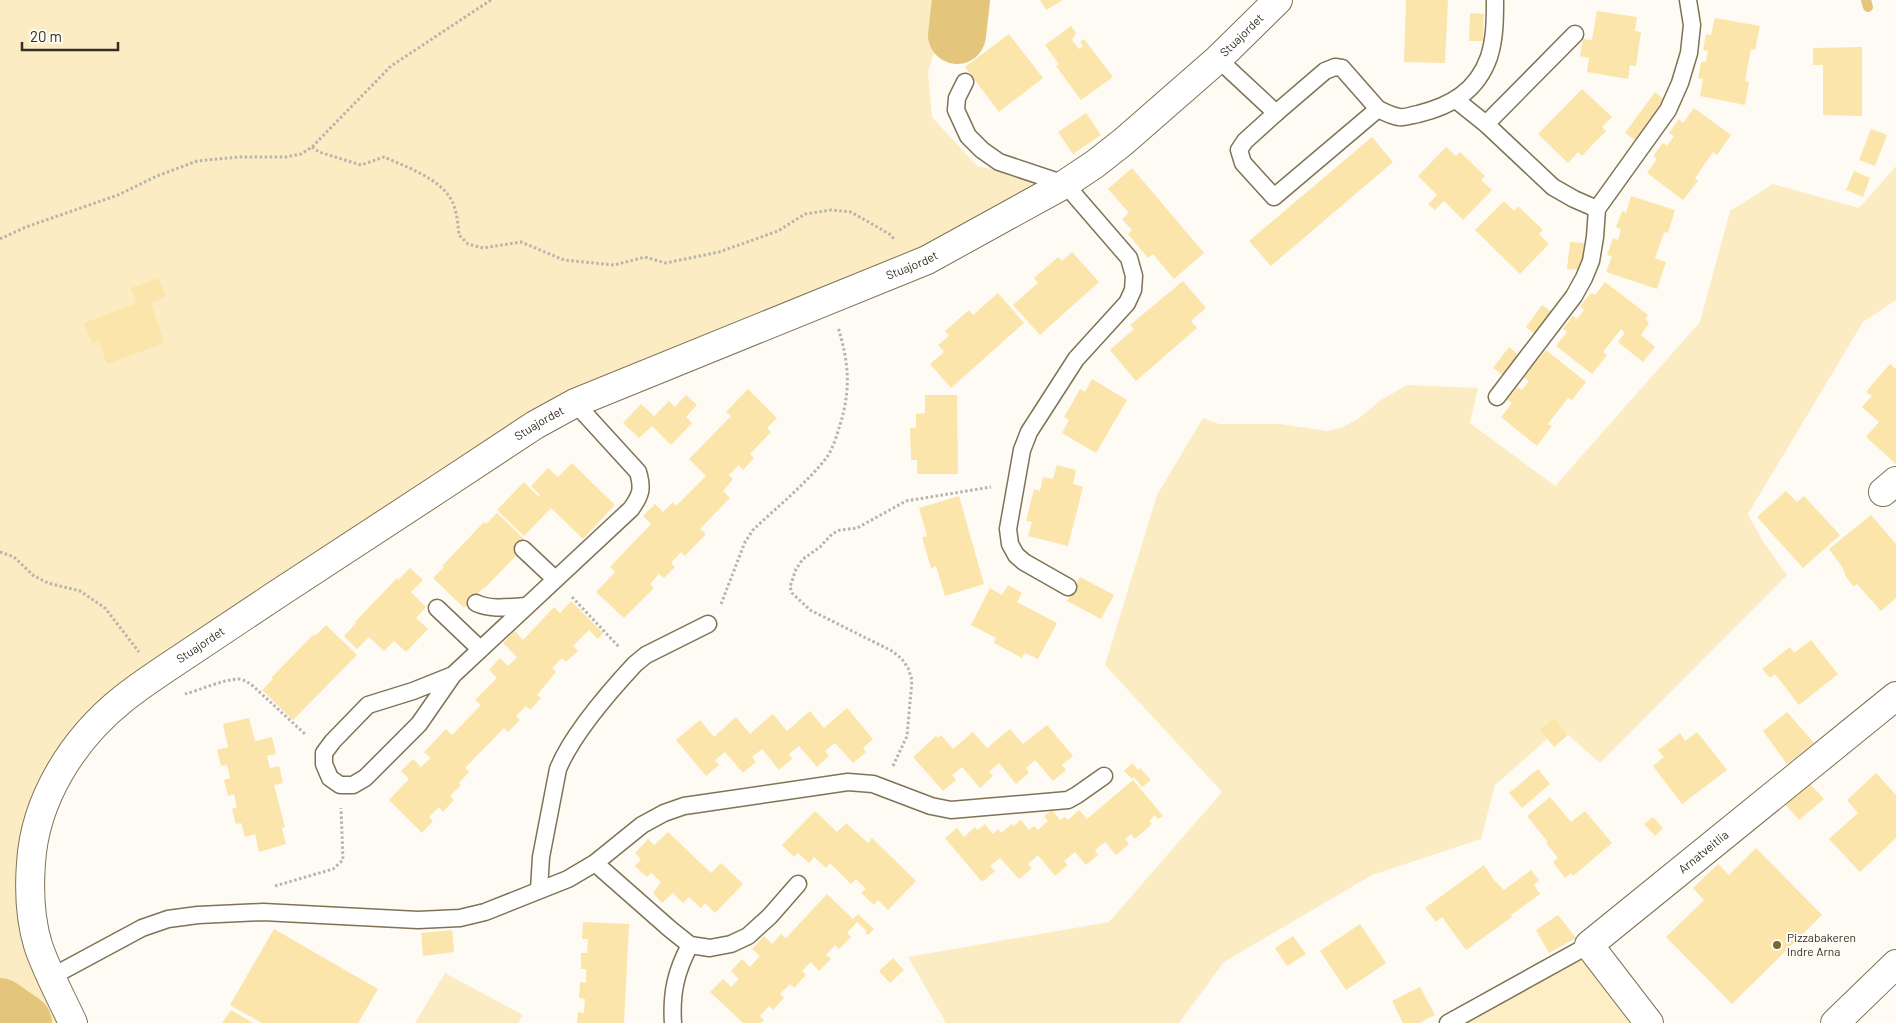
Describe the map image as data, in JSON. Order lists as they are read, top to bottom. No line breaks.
{"streets":{"street":["Stuajordet","Arnatveitlia"]},"places":["Pizzabakeren Indre Arna"],"scale_bar":"20 m"}
